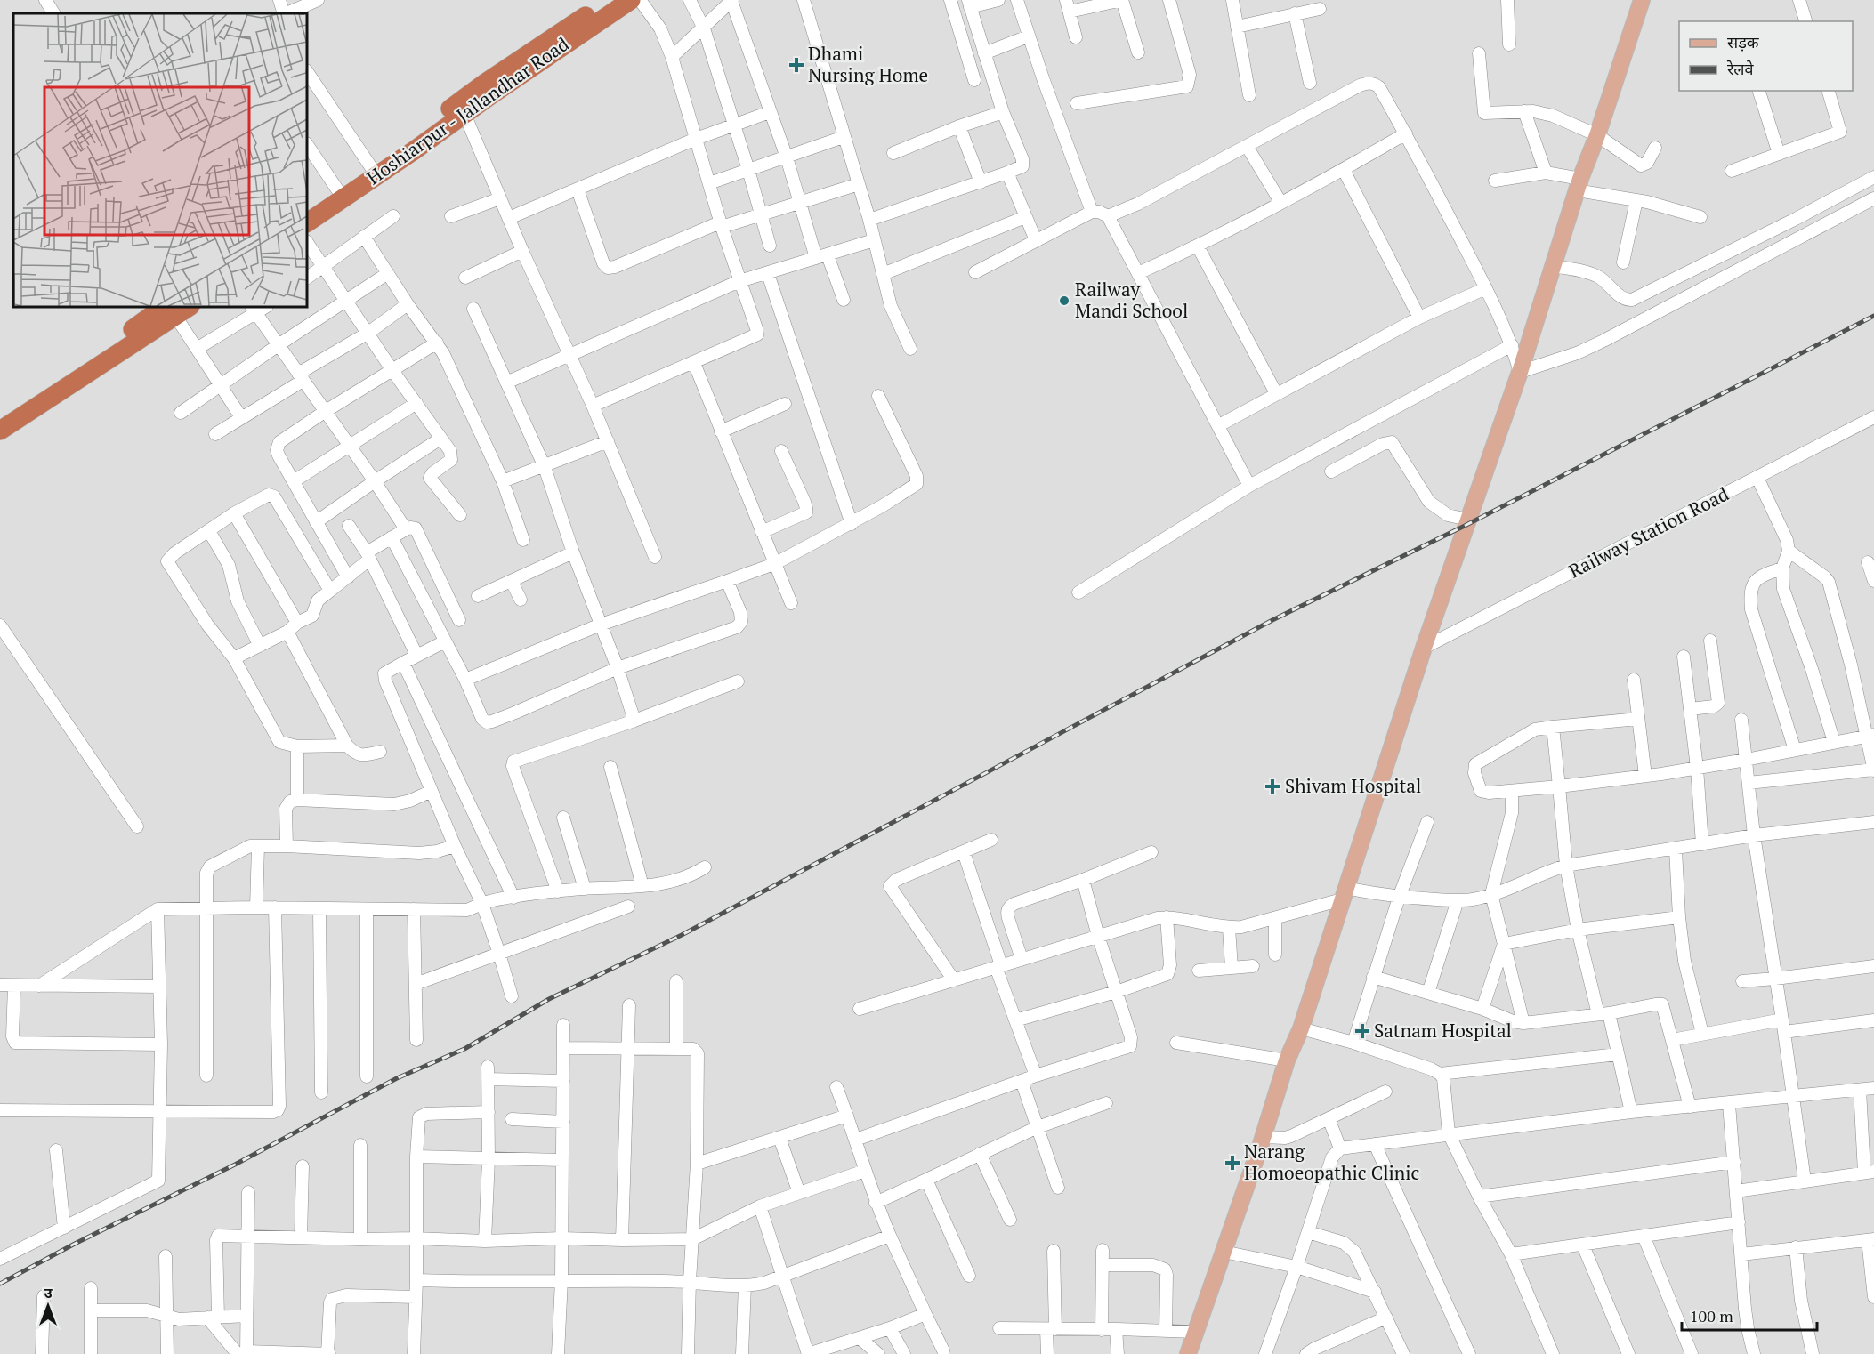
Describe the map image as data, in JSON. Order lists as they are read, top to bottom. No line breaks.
{"streets":{"highway":["Hoshiarpur - Jallandhar Road"],"street":["Railway Station Road"]},"places":{"health":["Dhami Nursing Home","Shivam Hospital","Satnam Hospital","Narang Homoeopathic Clinic"],"other":["Railway Mandi School"]},"legend":["सड़क","रेलवे"],"scale_bar":"100 m","north":"top"}
